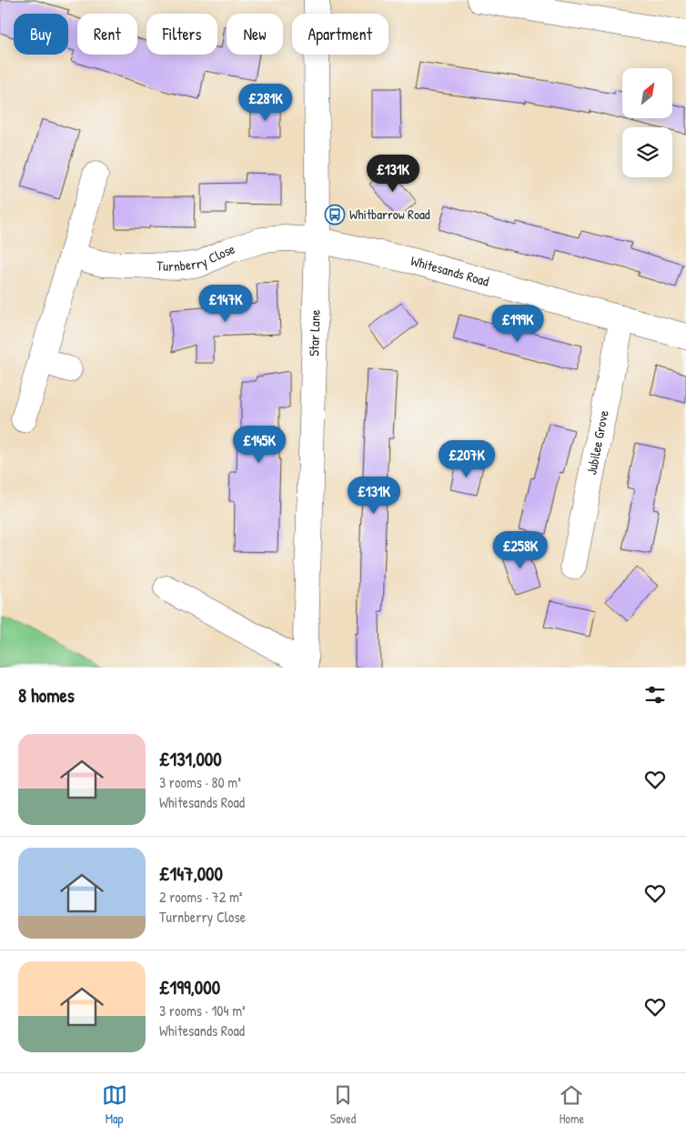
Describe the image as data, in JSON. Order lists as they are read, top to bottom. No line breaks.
{"streets":{"street":["Turnberry Close","Whitesands Road","Star Lane","Jubilee Grove"]},"crossings":[["Turnberry Close","Whitesands Road"],["Turnberry Close","Star Lane"],["Whitesands Road","Star Lane"],["Whitesands Road","Jubilee Grove"]],"places":{"bus stop":["Whitbarrow Road"]},"north":"top right","page":{"chip":["Buy","Rent","Filters","New","Apartment"],"price":["£281K","£131K","£147K","£199K","£145K","£207K","£131K","£258K"],"heading":"8 homes","list":[{"name":"£131,000","note":"3 rooms · 80 m² · Whitesands Road"},{"name":"£147,000","note":"2 rooms · 72 m² · Turnberry Close"},{"name":"£199,000","note":"3 rooms · 104 m² · Whitesands Road"}],"tabs":["Map","Saved","Home"]}}
